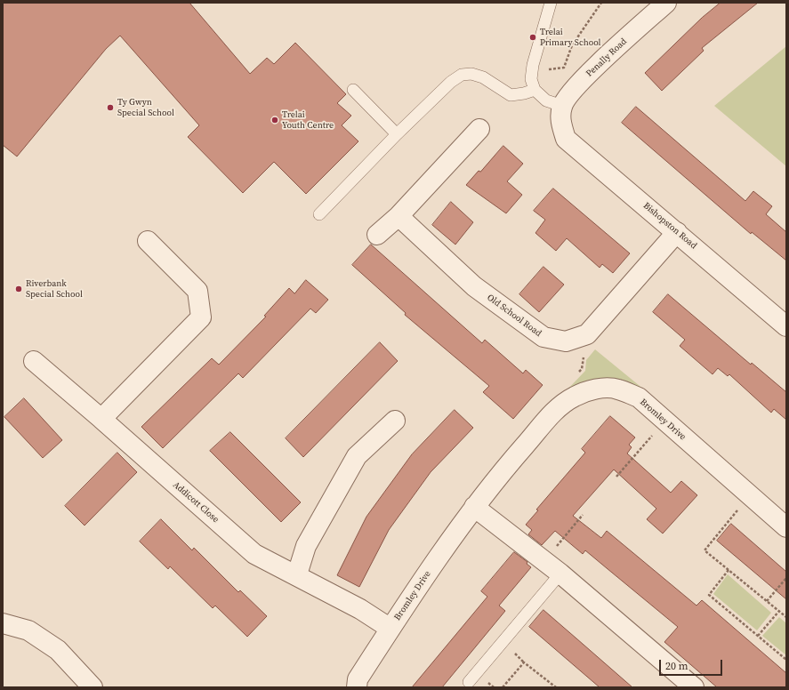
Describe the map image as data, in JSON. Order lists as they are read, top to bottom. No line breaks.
{"streets":{"street":["Penally Road","Bishopston Road","Old School Road","Bromley Drive","Addicott Close"]},"crossings":[["Penally Road","Bishopston Road"],["Bromley Drive","Addicott Close"]],"places":["Trelai Primary School","Ty Gwyn Special School","Trelai Youth Centre","Riverbank Special School"],"scale_bar":"20 m"}
